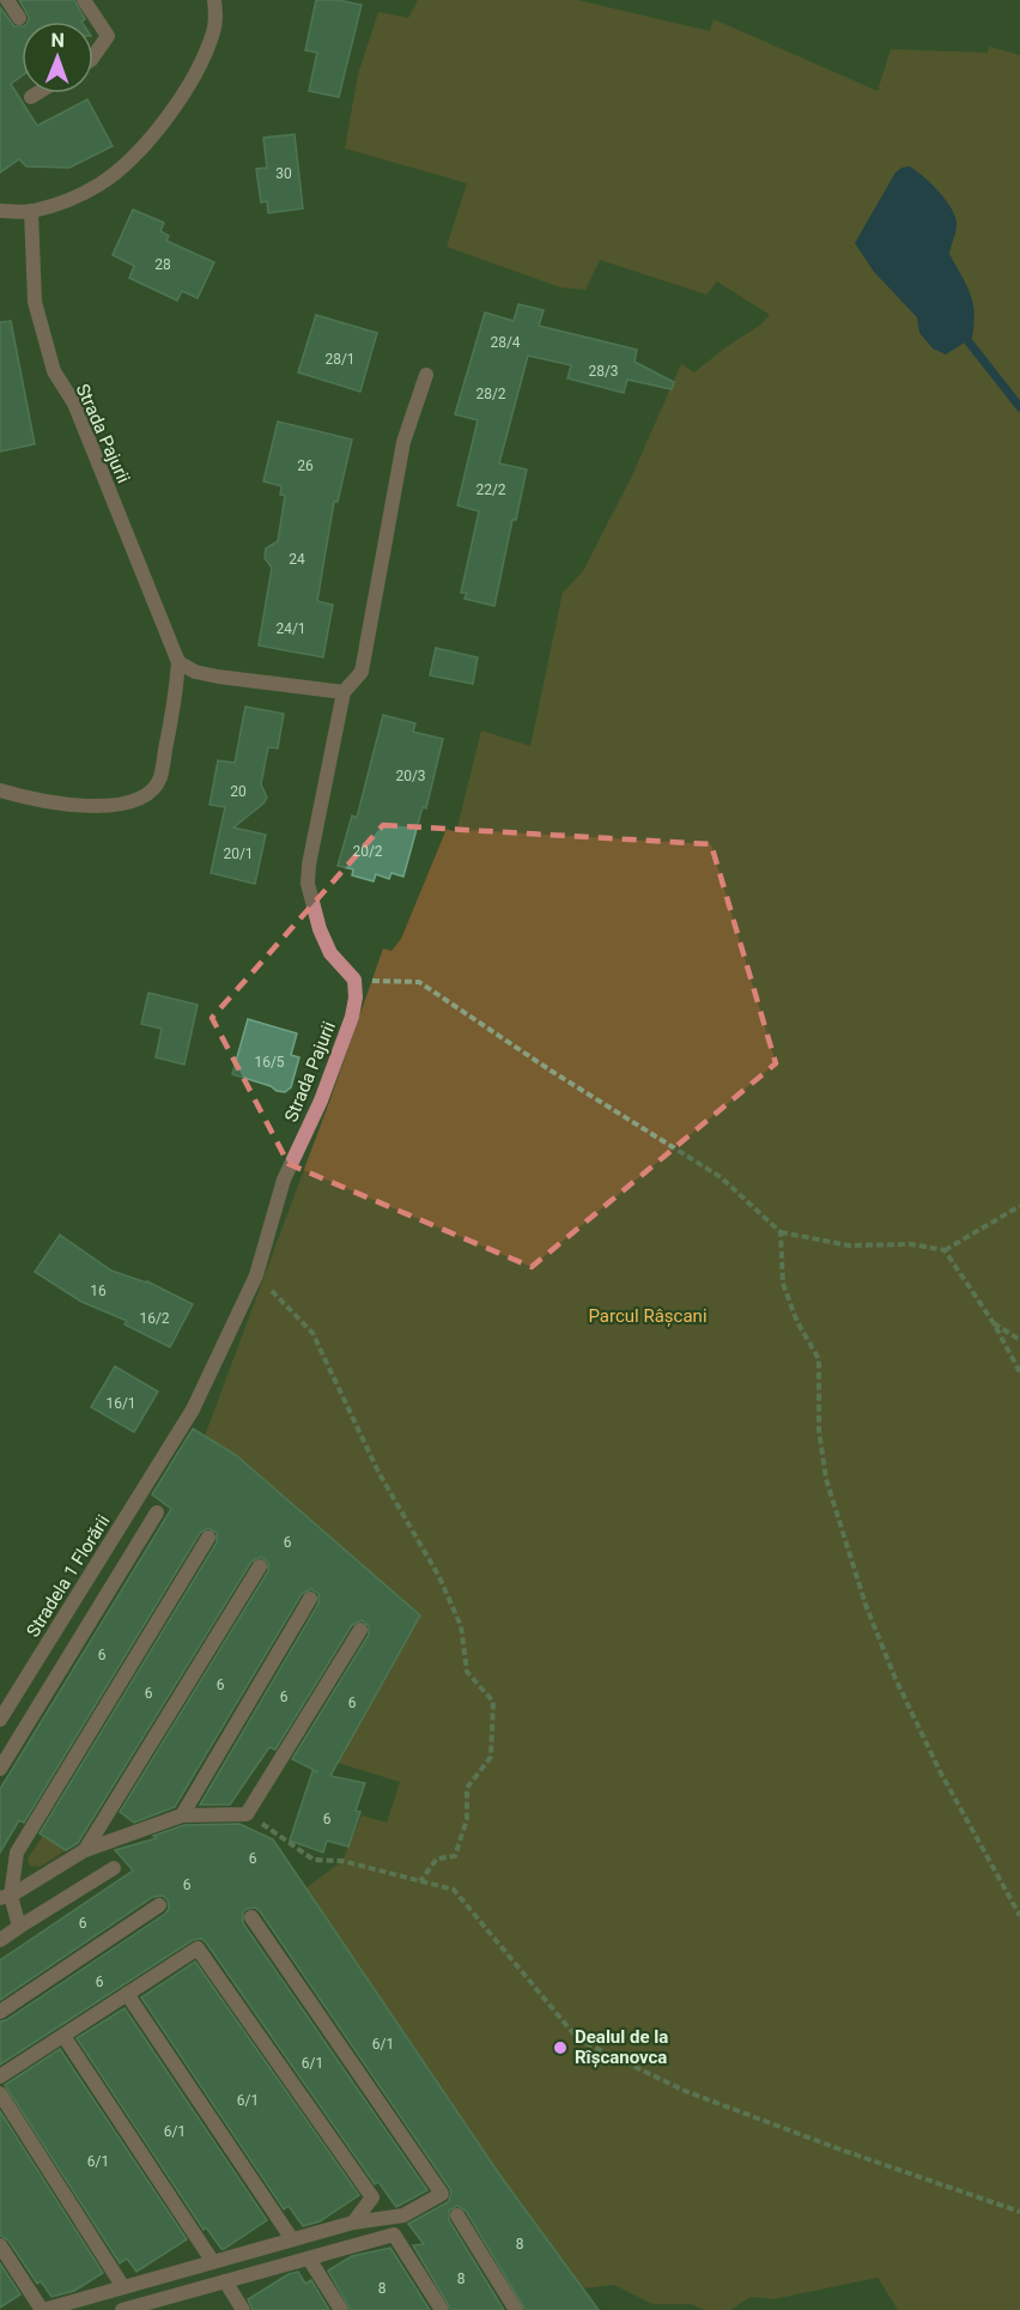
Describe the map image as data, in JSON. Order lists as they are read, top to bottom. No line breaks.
{"streets":{"street":["Strada Pajurii","Stradela 1 Florării"]},"crossings":[["Strada Pajurii","Stradela 1 Florării"]],"parks":["Parcul Râșcani"],"places":["Dealul de la Rîșcanovca"],"house_numbers":["30","28","28/4","28/1","28/3","28/2","26","22/2","24","24/1","20/3","20","20/2","20/1","16/5","16","16/2","16/1","6","6","6","6","6","6","6","6","6","6","6","6/1","6/1","6/1","6/1","6/1","8","8","8"],"north":"top"}
